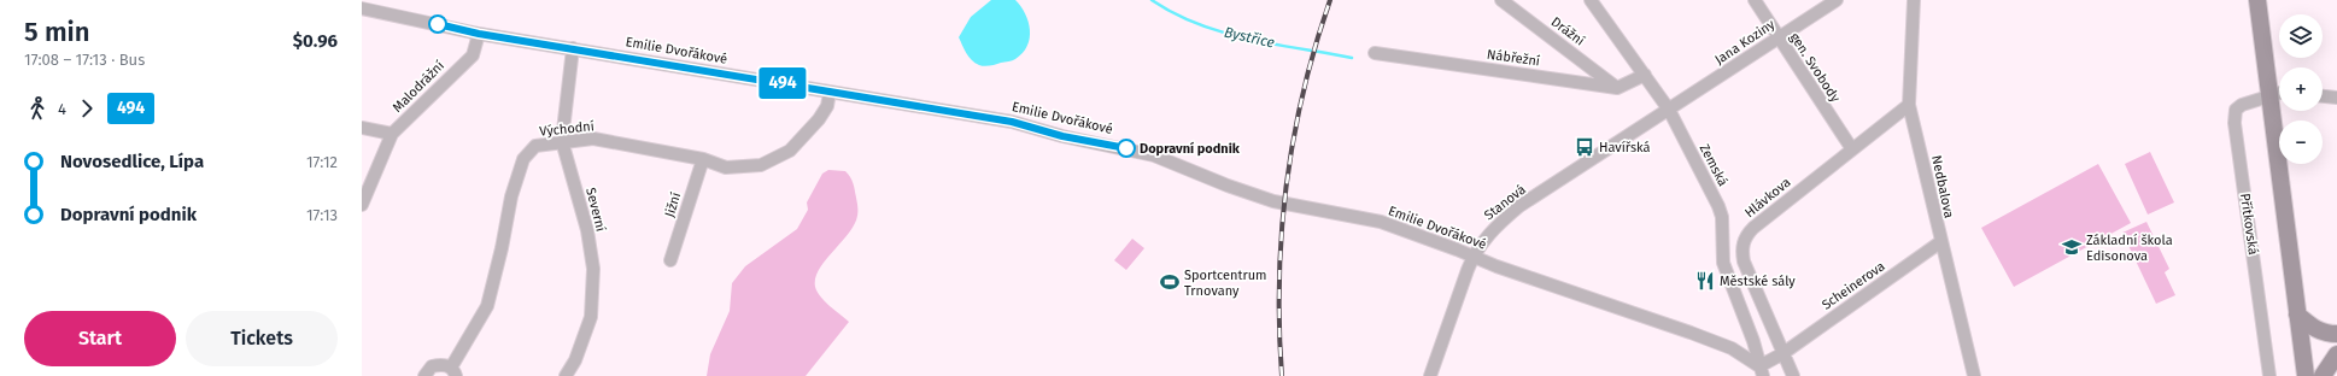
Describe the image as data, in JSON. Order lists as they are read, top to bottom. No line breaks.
{"streets":{"street":["Drážní","Jana Koziny","Emilie Dvořákové","Nábřežní","gen. Svobody","Malodrážní","Východní","Zemská","Nedbalova","Hlávkova","Stanová","Jižní","Severní","Přítkovská","Scheinerova"]},"crossings":[["Drážní","Nábřežní"],["Jana Koziny","gen. Svobody"],["Jana Koziny","Zemská"],["Jana Koziny","Stanová"],["Emilie Dvořákové","Malodrážní"],["Emilie Dvořákové","Východní"],["Emilie Dvořákové","Zemská"],["Emilie Dvořákové","Stanová"],["Emilie Dvořákové","Severní"],["Emilie Dvořákové","Scheinerova"],["gen. Svobody","Hlávkova"],["Východní","Jižní"],["Východní","Severní"],["Zemská","Stanová"],["Zemská","Scheinerova"],["Nedbalova","Hlávkova"],["Nedbalova","Scheinerova"],["Hlávkova","Scheinerova"]],"water":["Bystřice"],"places":{"bus stop":["Havířská"],"other":["Dopravní podnik"],"school or university":["Základní škola Edisonova"],"restaurant":["Městské sály"],"sports":["Sportcentrum Trnovany"]},"lines":["bus line 494"],"page":{"heading":["5 min","17:08 – 17:13 · Bus","$0.96"],"on_map":"494","map_buttons":["+","−"],"legs":["4","494"],"list":[{"name":"Novosedlice, Lípa","value":"17:12"},{"name":"Dopravní podnik","value":"17:13"}],"buttons":["Start","Tickets"]}}
